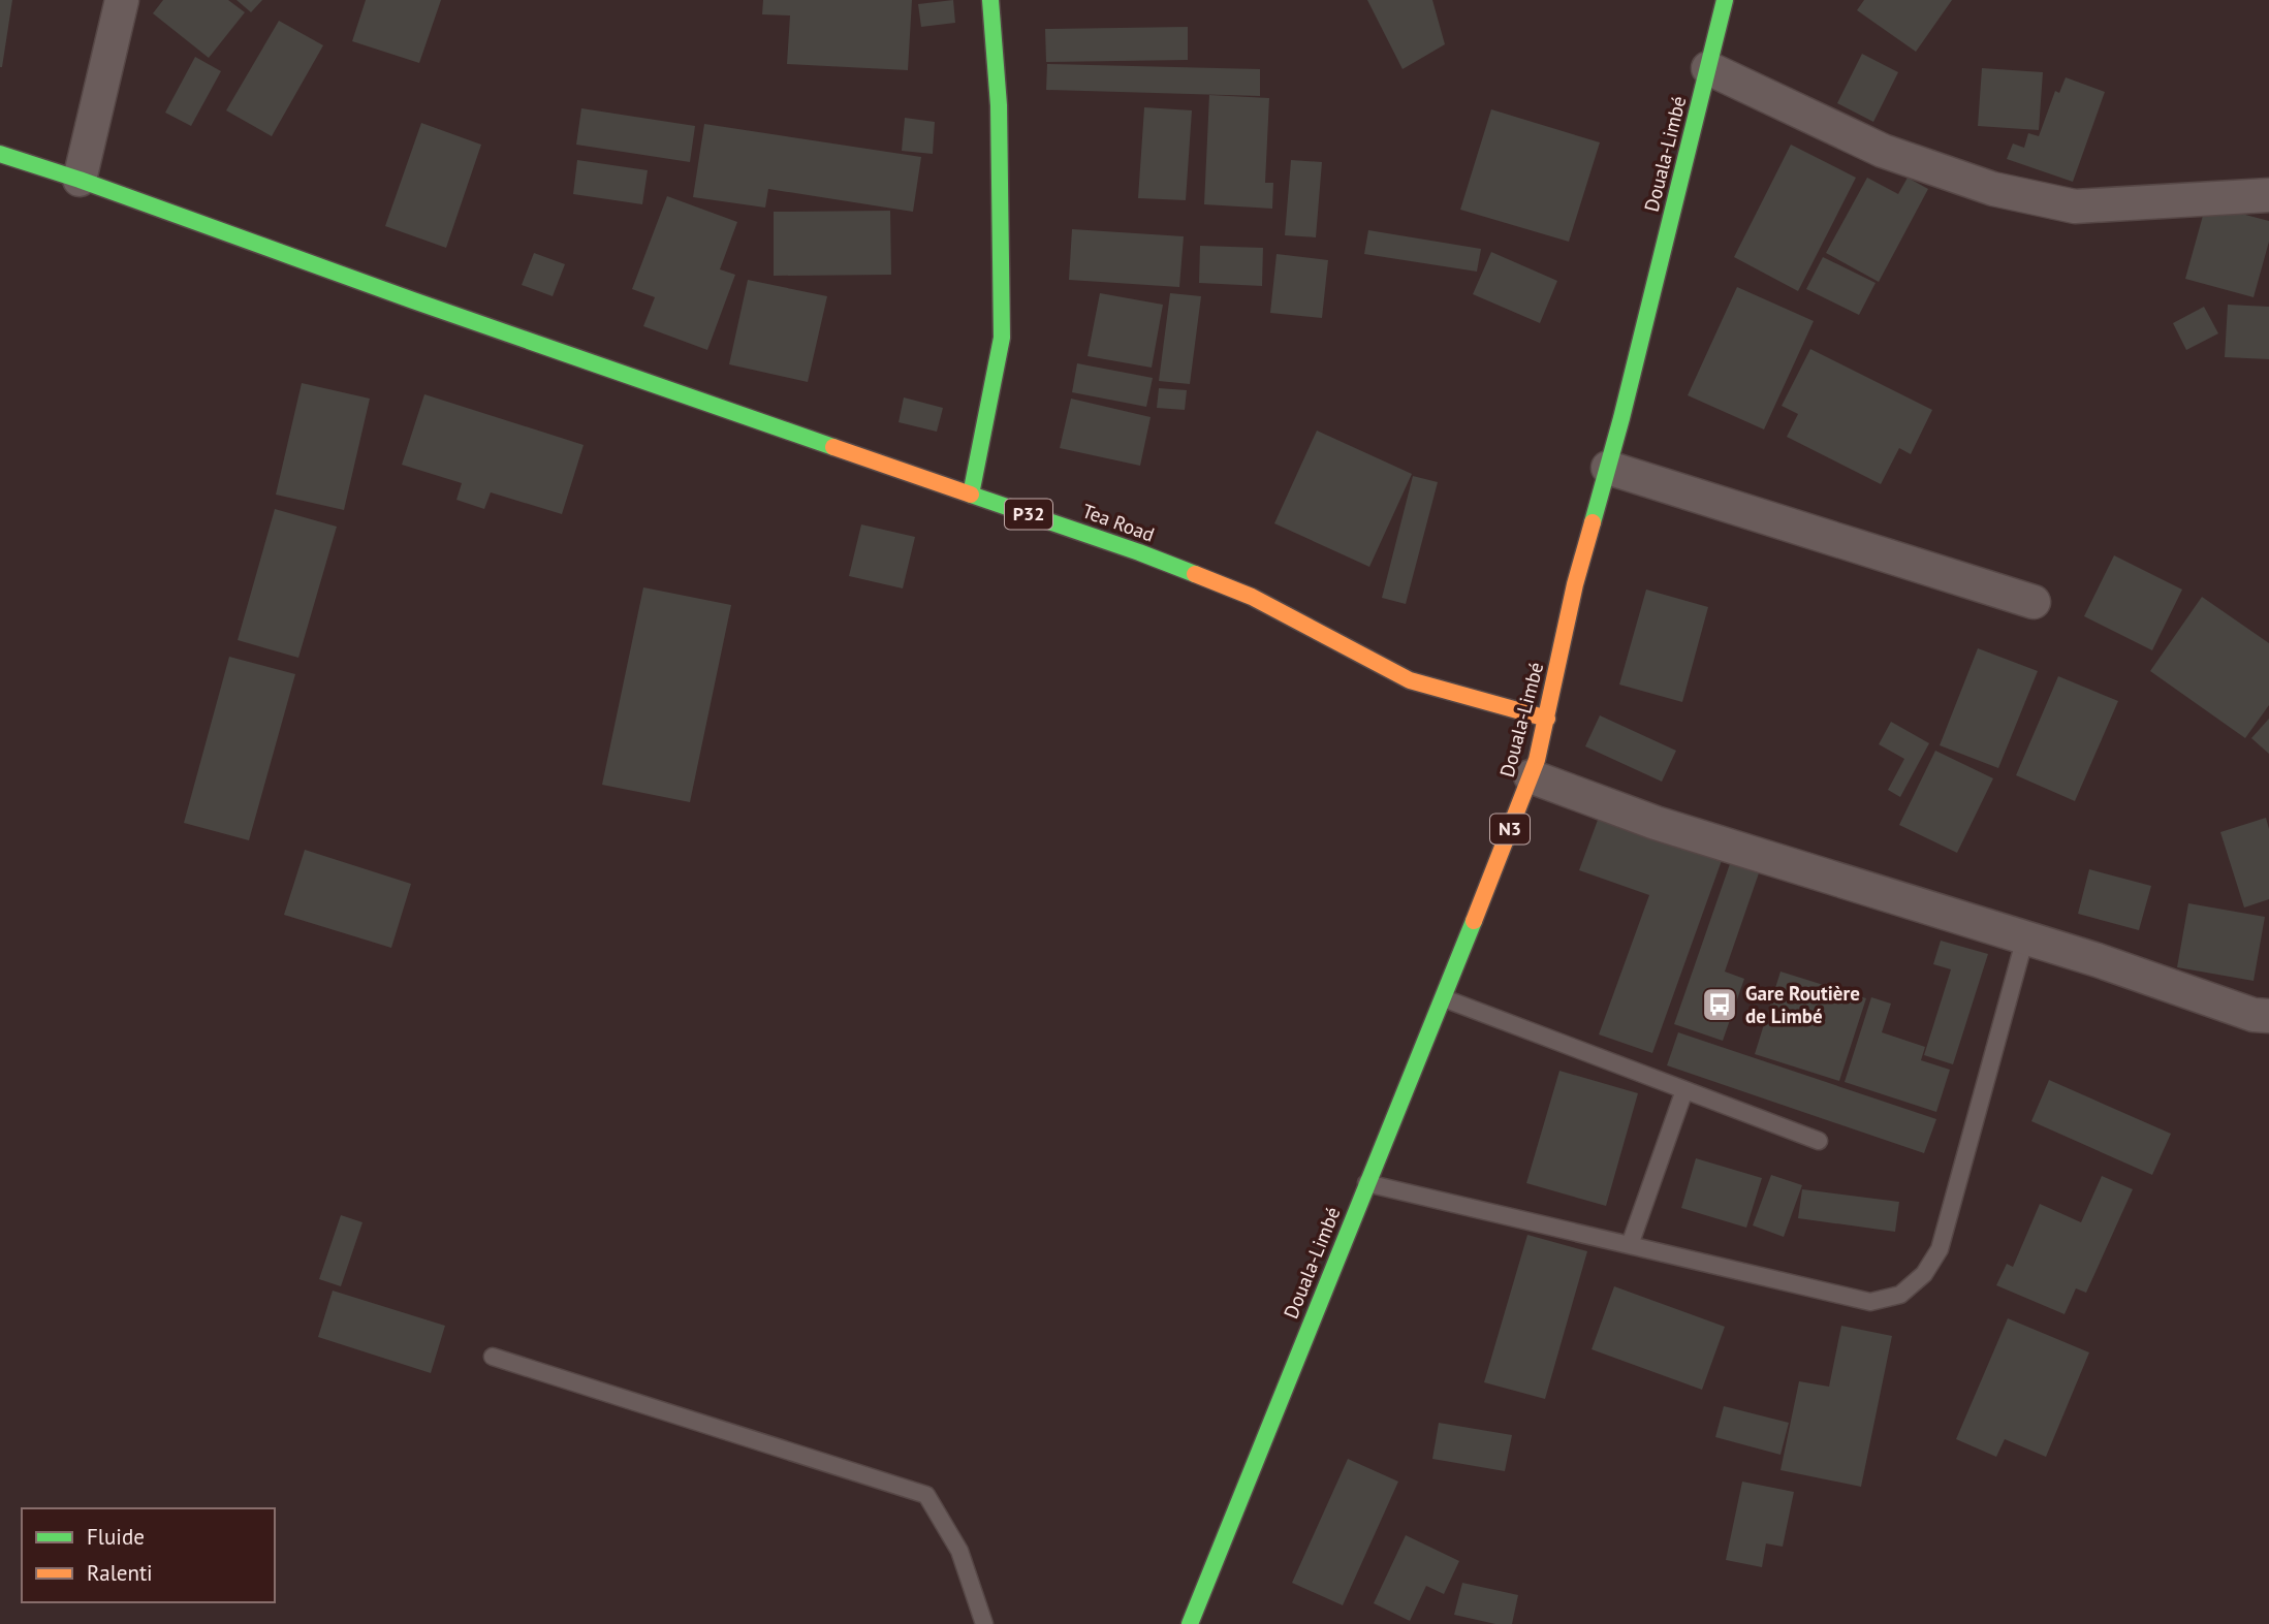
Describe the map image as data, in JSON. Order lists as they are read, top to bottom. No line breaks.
{"streets":{"main road":["Douala-Limbé","P32","Tea Road","N3"]},"crossings":[["Douala-Limbé","Tea Road"]],"places":{"bus stop":["Gare Routière de Limbé"]},"legend":["Fluide","Ralenti"]}
